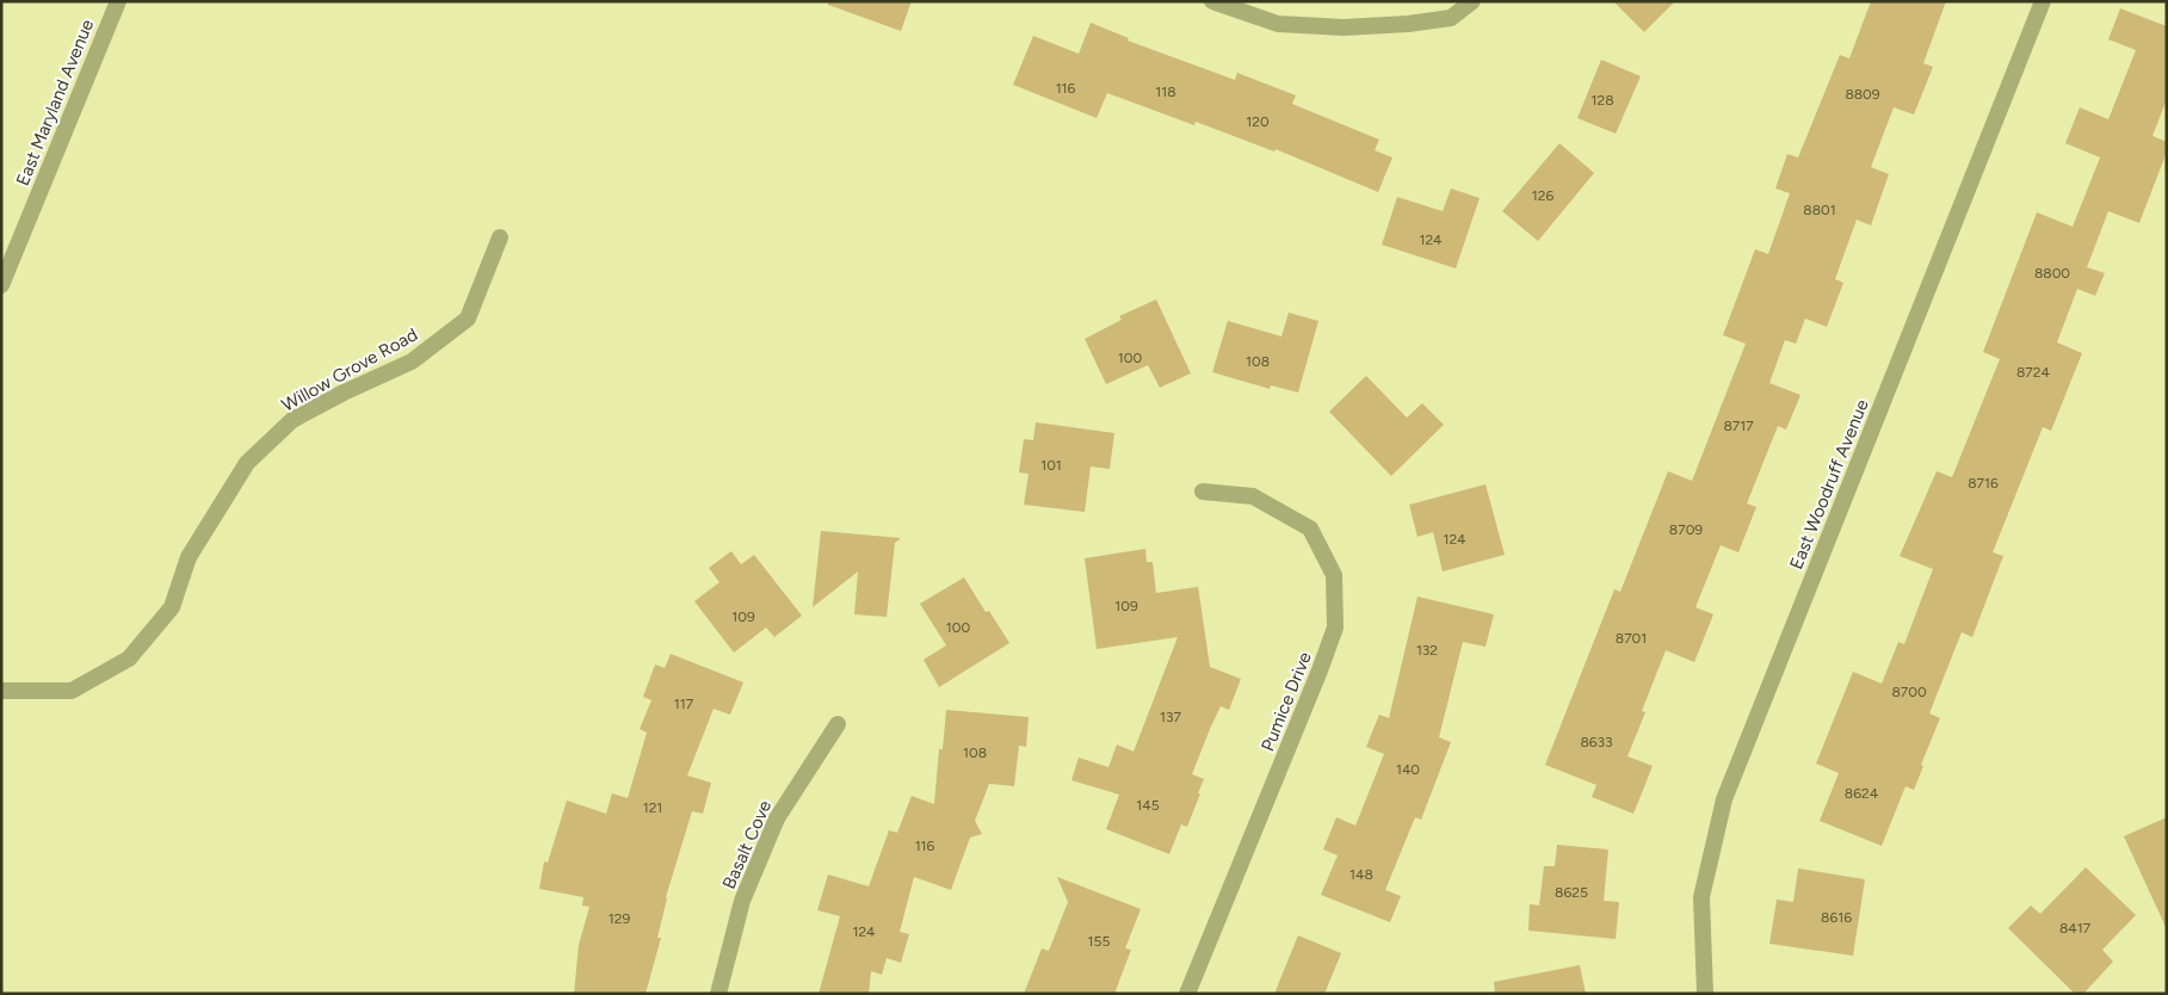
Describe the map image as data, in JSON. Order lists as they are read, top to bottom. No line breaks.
{"streets":{"street":["East Maryland Avenue","Willow Grove Road","East Woodruff Avenue","Pumice Drive","Basalt Cove"]},"house_numbers":["116","118","8809","128","120","126","8801","124","8800","100","108","8724","8717","101","8716","8709","124","109","109","100","8701","132","8700","117","137","8633","108","140","8624","145","121","116","148","8625","8616","129","8417","124","155"]}
